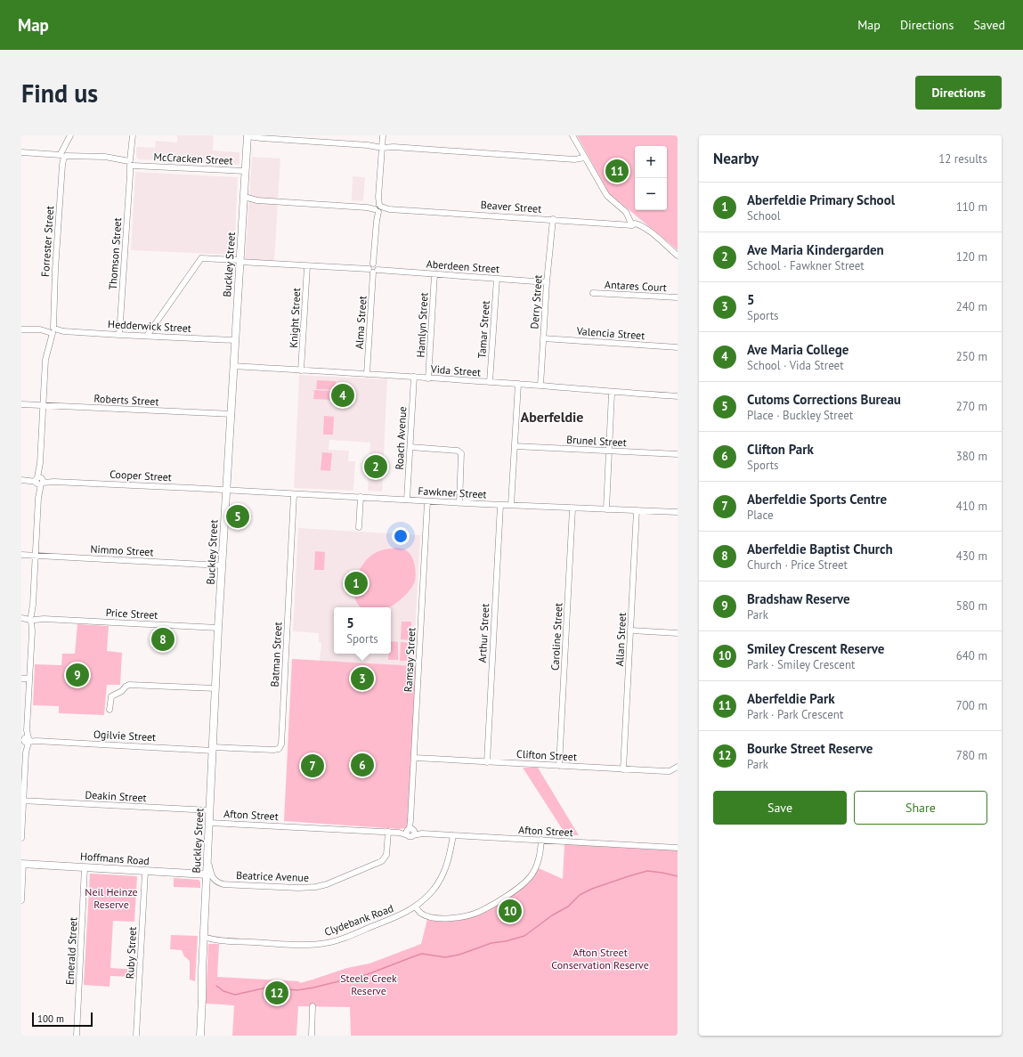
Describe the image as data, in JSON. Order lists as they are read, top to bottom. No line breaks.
{"streets":{"main road":["Buckley Street","Hoffmans Road"],"street":["McCracken Street","Beaver Street","Forrester Street","Thomson Street","Aberdeen Street","Antares Court","Derry Street","Knight Street","Alma Street","Hamlyn Street","Hedderwick Street","Tamar Street","Valencia Street","Vida Street","Roberts Street","Roach Avenue","Brunel Street","Cooper Street","Fawkner Street","Nimmo Street","Price Street","Arthur Street","Caroline Street","Allan Street","Batman Street","Ramsay Street","Ogilvie Street","Clifton Street","Deakin Street","Afton Street","Beatrice Avenue","Clydebank Road","Emerald Street","Ruby Street"]},"crossings":[["McCracken Street","Forrester Street"],["McCracken Street","Thomson Street"],["McCracken Street","Buckley Street"],["Beaver Street","Buckley Street"],["Beaver Street","Derry Street"],["Forrester Street","Hedderwick Street"],["Forrester Street","Roberts Street"],["Forrester Street","Cooper Street"],["Forrester Street","Nimmo Street"],["Forrester Street","Price Street"],["Forrester Street","Ogilvie Street"],["Forrester Street","Deakin Street"],["Thomson Street","Hedderwick Street"],["Buckley Street","Aberdeen Street"],["Buckley Street","Hedderwick Street"],["Buckley Street","Vida Street"],["Buckley Street","Roberts Street"],["Buckley Street","Cooper Street"],["Buckley Street","Fawkner Street"],["Buckley Street","Nimmo Street"],["Buckley Street","Price Street"],["Buckley Street","Batman Street"],["Buckley Street","Ogilvie Street"],["Buckley Street","Deakin Street"],["Buckley Street","Afton Street"],["Buckley Street","Hoffmans Road"],["Buckley Street","Beatrice Avenue"],["Buckley Street","Clydebank Road"],["Aberdeen Street","Derry Street"],["Aberdeen Street","Knight Street"],["Aberdeen Street","Alma Street"],["Aberdeen Street","Hamlyn Street"],["Aberdeen Street","Hedderwick Street"],["Aberdeen Street","Tamar Street"],["Derry Street","Valencia Street"],["Derry Street","Vida Street"],["Knight Street","Vida Street"],["Alma Street","Vida Street"],["Hamlyn Street","Vida Street"],["Tamar Street","Vida Street"],["Vida Street","Roach Avenue"],["Roach Avenue","Fawkner Street"],["Cooper Street","Fawkner Street"],["Fawkner Street","Arthur Street"],["Fawkner Street","Caroline Street"],["Fawkner Street","Allan Street"],["Fawkner Street","Batman Street"],["Fawkner Street","Ramsay Street"],["Arthur Street","Clifton Street"],["Caroline Street","Clifton Street"],["Allan Street","Clifton Street"],["Batman Street","Ogilvie Street"],["Ramsay Street","Clifton Street"],["Ramsay Street","Afton Street"],["Afton Street","Beatrice Avenue"],["Afton Street","Clydebank Road"],["Hoffmans Road","Emerald Street"],["Hoffmans Road","Ruby Street"]],"districts":["Aberfeldie"],"parks":["Neil Heinze Reserve","Afton Street Conservation Reserve","Steele Creek Reserve"],"scale_bar":"100 m","page":{"header":"Map","nav":["Map","Directions","Saved"],"buttons":["Directions",["Save","Share"]],"title":"Find us","heading":["Nearby","12 results"],"map_buttons":["+","−"],"pins":["11","4","2","5","1","8","9","3","6","7","10","12"],"list":[{"mark":"1","name":"Aberfeldie Primary School","note":"School","value":"110 m"},{"mark":"2","name":"Ave Maria Kindergarden","note":"School · Fawkner Street","value":"120 m"},{"mark":"3","name":"5","note":"Sports","value":"240 m"},{"mark":"4","name":"Ave Maria College","note":"School · Vida Street","value":"250 m"},{"mark":"5","name":"Cutoms Corrections Bureau","note":"Place · Buckley Street","value":"270 m"},{"mark":"6","name":"Clifton Park","note":"Sports","value":"380 m"},{"mark":"7","name":"Aberfeldie Sports Centre","note":"Place","value":"410 m"},{"mark":"8","name":"Aberfeldie Baptist Church","note":"Church · Price Street","value":"430 m"},{"mark":"9","name":"Bradshaw Reserve","note":"Park","value":"580 m"},{"mark":"10","name":"Smiley Crescent Reserve","note":"Park · Smiley Crescent","value":"640 m"},{"mark":"11","name":"Aberfeldie Park","note":"Park · Park Crescent","value":"700 m"},{"mark":"12","name":"Bourke Street Reserve","note":"Park","value":"780 m"}],"popup":["5","Sports"],"scale":"100 m"}}
